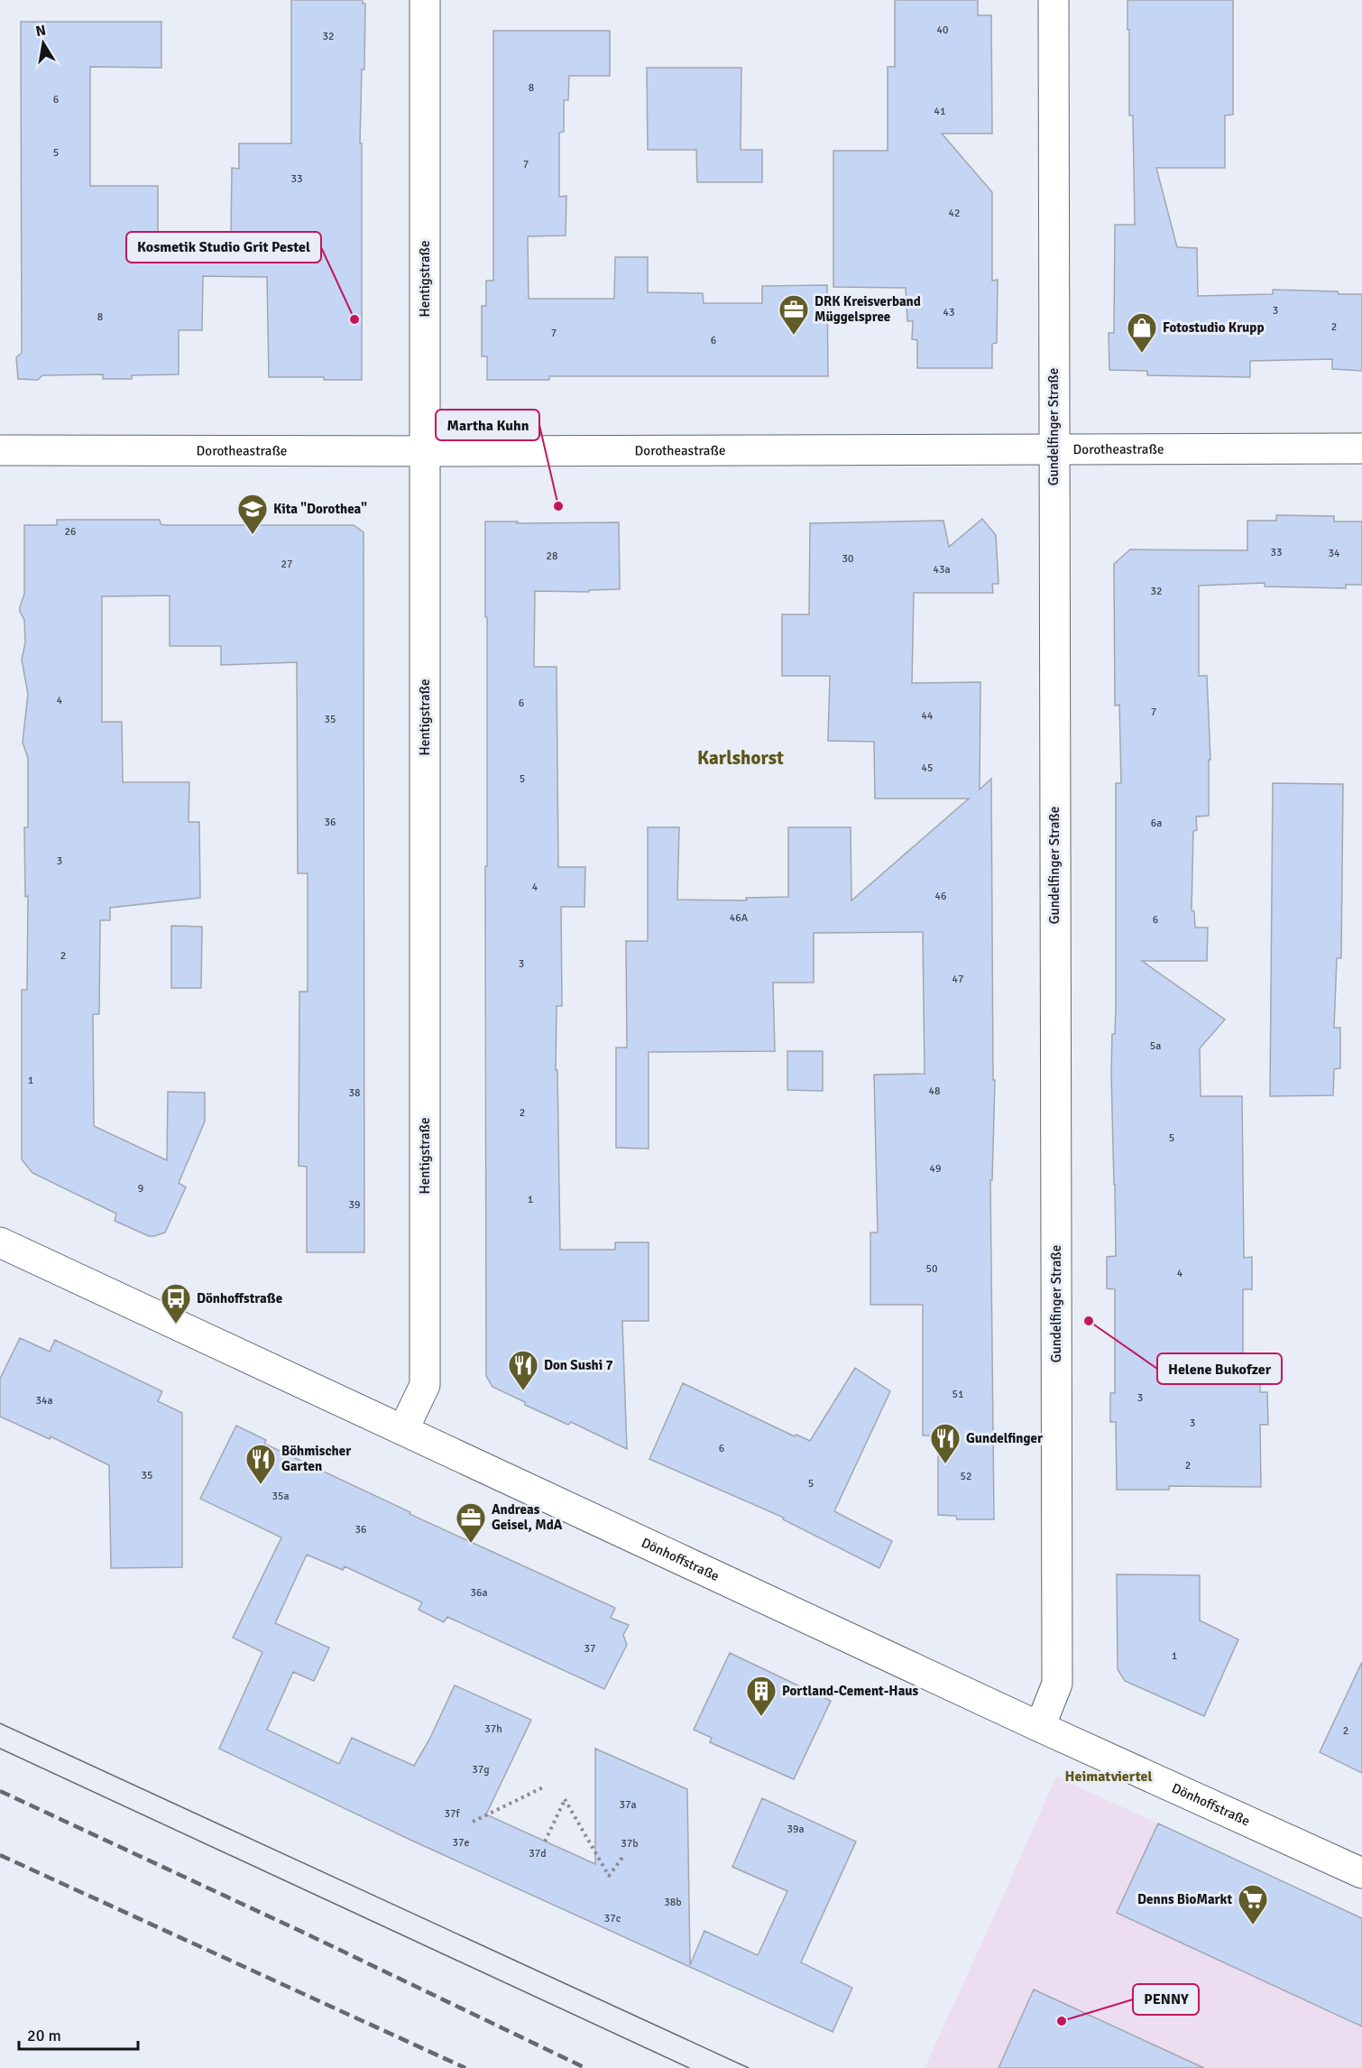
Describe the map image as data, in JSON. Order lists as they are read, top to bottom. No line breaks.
{"streets":{"street":["Hentigstraße","Gundelfinger Straße","Dorotheastraße","Dönhoffstraße"]},"crossings":[["Hentigstraße","Dorotheastraße"],["Hentigstraße","Dönhoffstraße"],["Gundelfinger Straße","Dorotheastraße"],["Gundelfinger Straße","Dönhoffstraße"]],"districts":["Karlshorst","Heimatviertel"],"places":{"other":["Kosmetik Studio Grit Pestel","Martha Kuhn","Helene Bukofzer","PENNY"],"office":["DRK Kreisverband Müggelspree","Andreas Geisel, MdA"],"shop":["Fotostudio Krupp"],"school or university":["Kita \"Dorothea\""],"bus stop":["Dönhoffstraße"],"restaurant":["Don Sushi 7","Gundelfinger","Böhmischer Garten"],"building":["Portland-Cement-Haus"],"supermarket":["Denns BioMarkt"]},"house_numbers":["40","32","8","6","41","5","7","33","42","3","43","8","2","7","6","26","33","34","28","30","27","43a","32","4","6","7","44","35","45","5","36","6a","3","4","46","46A","6","2","3","47","5a","1","48","38","2","5","49","9","1","39","50","4","51","3","34a","3","6","2","35","52","5","35a","36","36a","37","1","37h","2","37g","37a","37f","39a","37e","37b","37d","38b","37c"],"scale_bar":"20 m","north":"top"}
